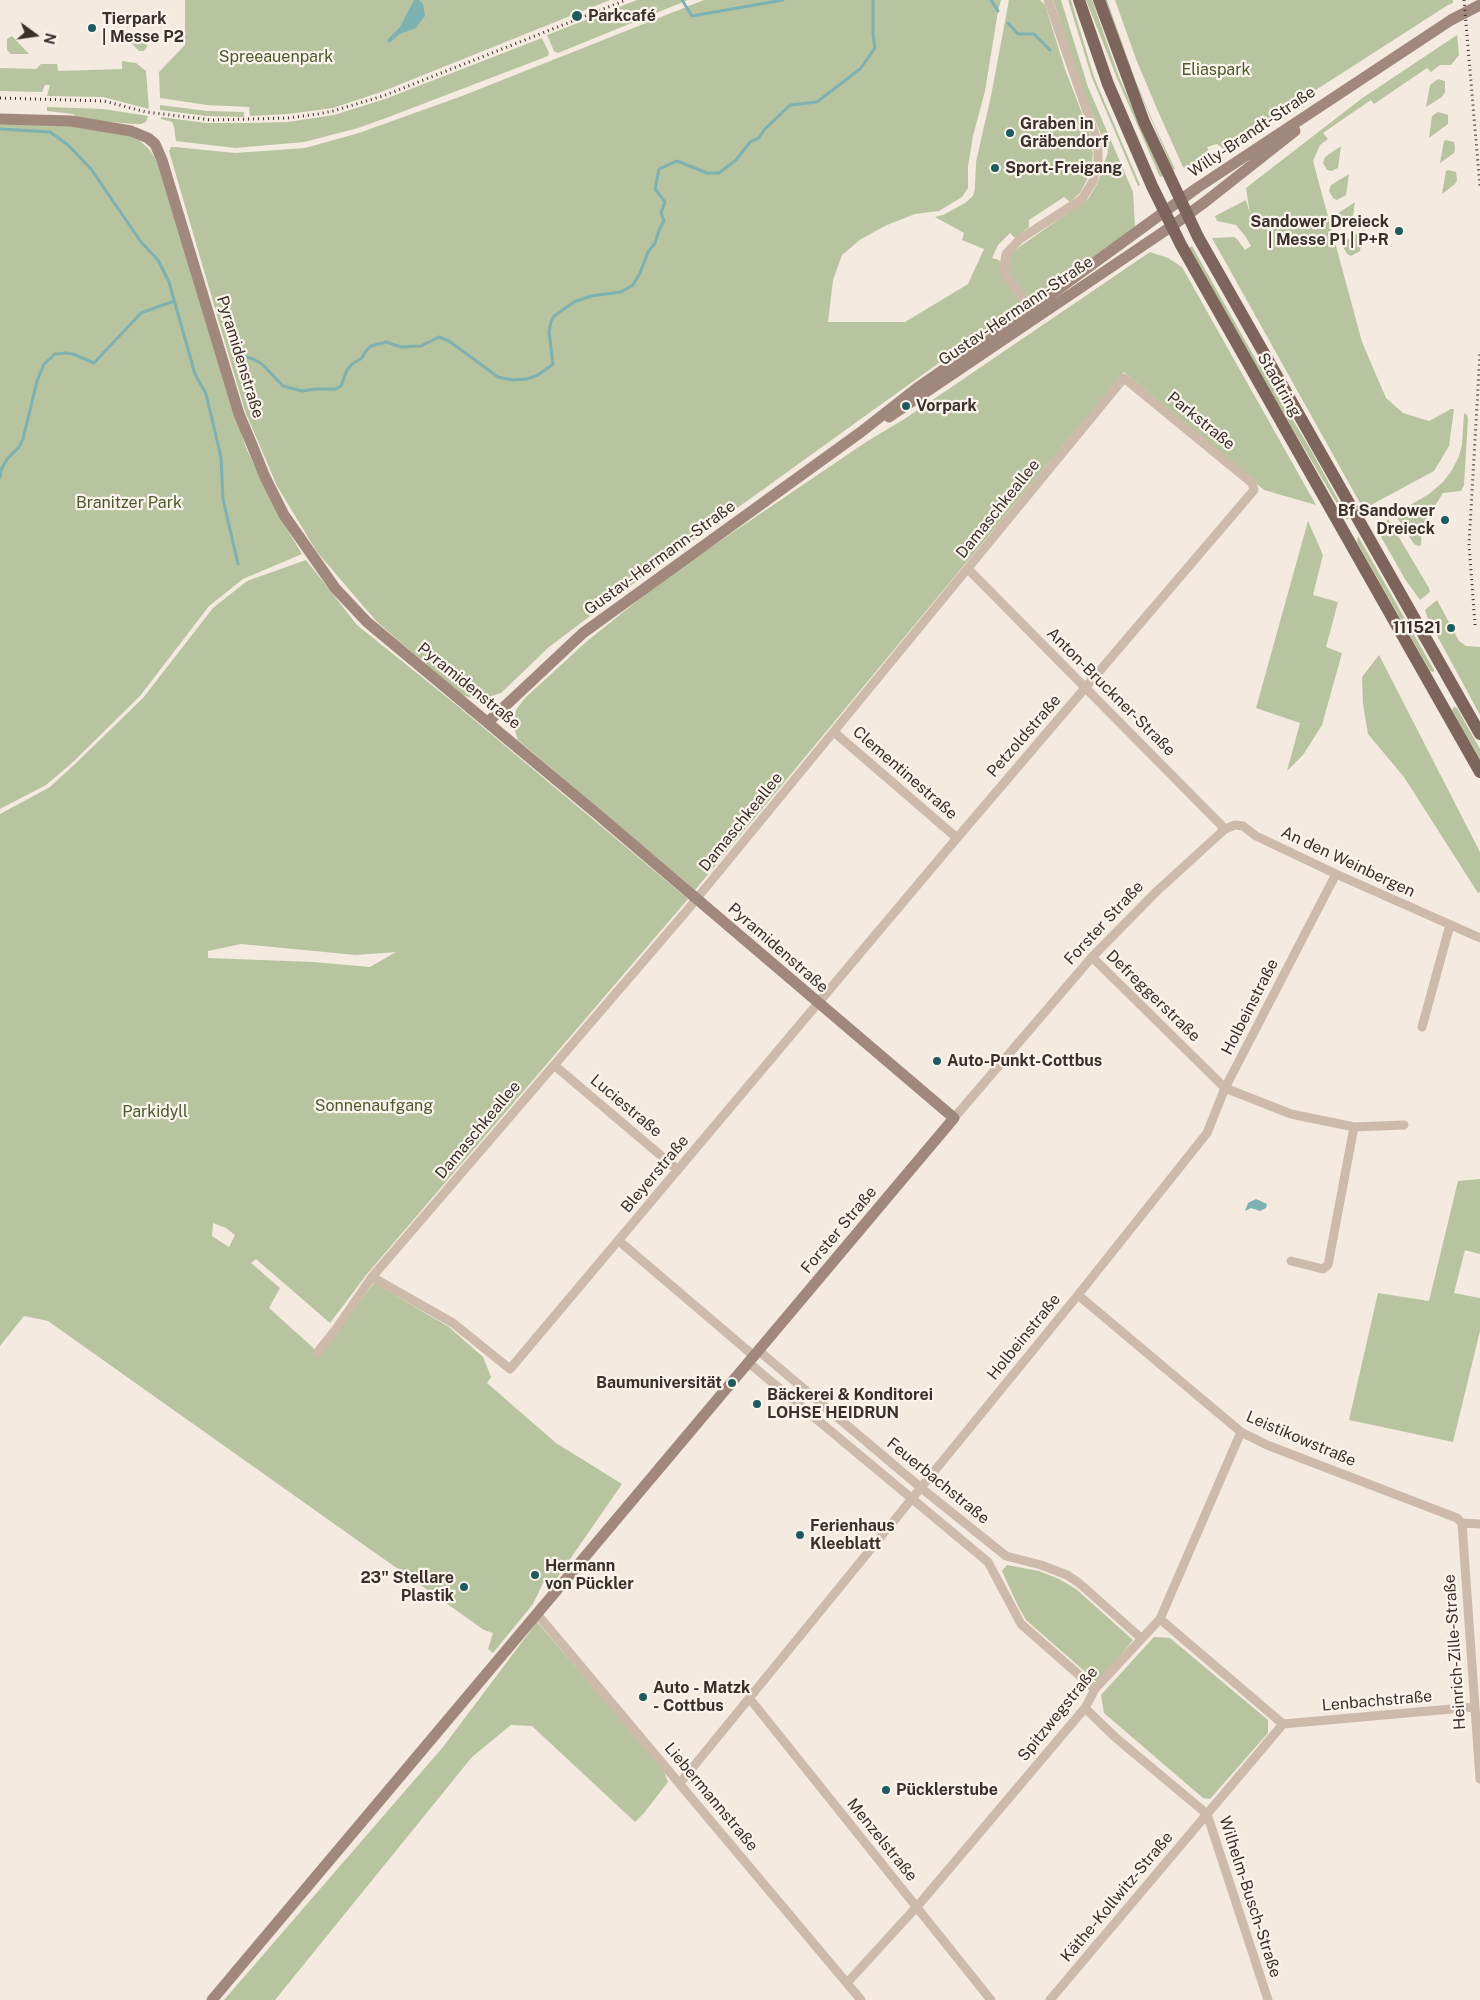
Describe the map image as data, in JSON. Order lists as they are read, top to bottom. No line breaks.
{"streets":{"main road":["Willy-Brandt-Straße","Gustav-Hermann-Straße","Pyramidenstraße","Stadtring","Forster Straße"],"street":["Parkstraße","Damaschkeallee","Anton-Bruckner-Straße","Petzoldstraße","Clementinestraße","An den Weinbergen","Defreggerstraße","Holbeinstraße","Luciestraße","Bleyerstraße","Leistikowstraße","Feuerbachstraße","Heinrich-Zille-Straße","Lenbachstraße","Spitzwegstraße","Liebermannstraße","Menzelstraße","Käthe-Kollwitz-Straße","Wilhelm-Busch-Straße"]},"crossings":[["Willy-Brandt-Straße","Gustav-Hermann-Straße"],["Willy-Brandt-Straße","Stadtring"],["Gustav-Hermann-Straße","Pyramidenstraße"],["Gustav-Hermann-Straße","Stadtring"],["Pyramidenstraße","Damaschkeallee"],["Pyramidenstraße","Petzoldstraße"],["Pyramidenstraße","Forster Straße"],["Pyramidenstraße","Bleyerstraße"],["Parkstraße","Damaschkeallee"],["Parkstraße","Petzoldstraße"],["Damaschkeallee","Anton-Bruckner-Straße"],["Damaschkeallee","Clementinestraße"],["Damaschkeallee","Luciestraße"],["Damaschkeallee","Bleyerstraße"],["Anton-Bruckner-Straße","Petzoldstraße"],["Anton-Bruckner-Straße","An den Weinbergen"],["Anton-Bruckner-Straße","Forster Straße"],["Petzoldstraße","Clementinestraße"],["Petzoldstraße","Bleyerstraße"],["An den Weinbergen","Forster Straße"],["An den Weinbergen","Holbeinstraße"],["Forster Straße","Defreggerstraße"],["Forster Straße","Feuerbachstraße"],["Forster Straße","Liebermannstraße"],["Defreggerstraße","Holbeinstraße"],["Holbeinstraße","Leistikowstraße"],["Holbeinstraße","Feuerbachstraße"],["Holbeinstraße","Liebermannstraße"],["Holbeinstraße","Menzelstraße"],["Luciestraße","Bleyerstraße"],["Bleyerstraße","Feuerbachstraße"],["Leistikowstraße","Heinrich-Zille-Straße"],["Leistikowstraße","Spitzwegstraße"],["Feuerbachstraße","Spitzwegstraße"],["Heinrich-Zille-Straße","Lenbachstraße"],["Spitzwegstraße","Liebermannstraße"],["Spitzwegstraße","Menzelstraße"],["Spitzwegstraße","Wilhelm-Busch-Straße"],["Käthe-Kollwitz-Straße","Wilhelm-Busch-Straße"]],"parks":["Spreeauenpark","Eliaspark","Branitzer Park","Sonnenaufgang","Parkidyll"],"places":["Parkcafé","Tierpark | Messe P2","Graben in Gräbendorf","Sport-Freigang","Sandower Dreieck | Messe P1 | P+R","Vorpark","Bf Sandower Dreieck","111521","Auto-Punkt-Cottbus","Baumuniversität","Bäckerei & Konditorei LOHSE HEIDRUN","Ferienhaus Kleeblatt","Hermann von Pückler","23\" Stellare Plastik","Auto - Matzk - Cottbus","Pücklerstube"],"north":"right"}
